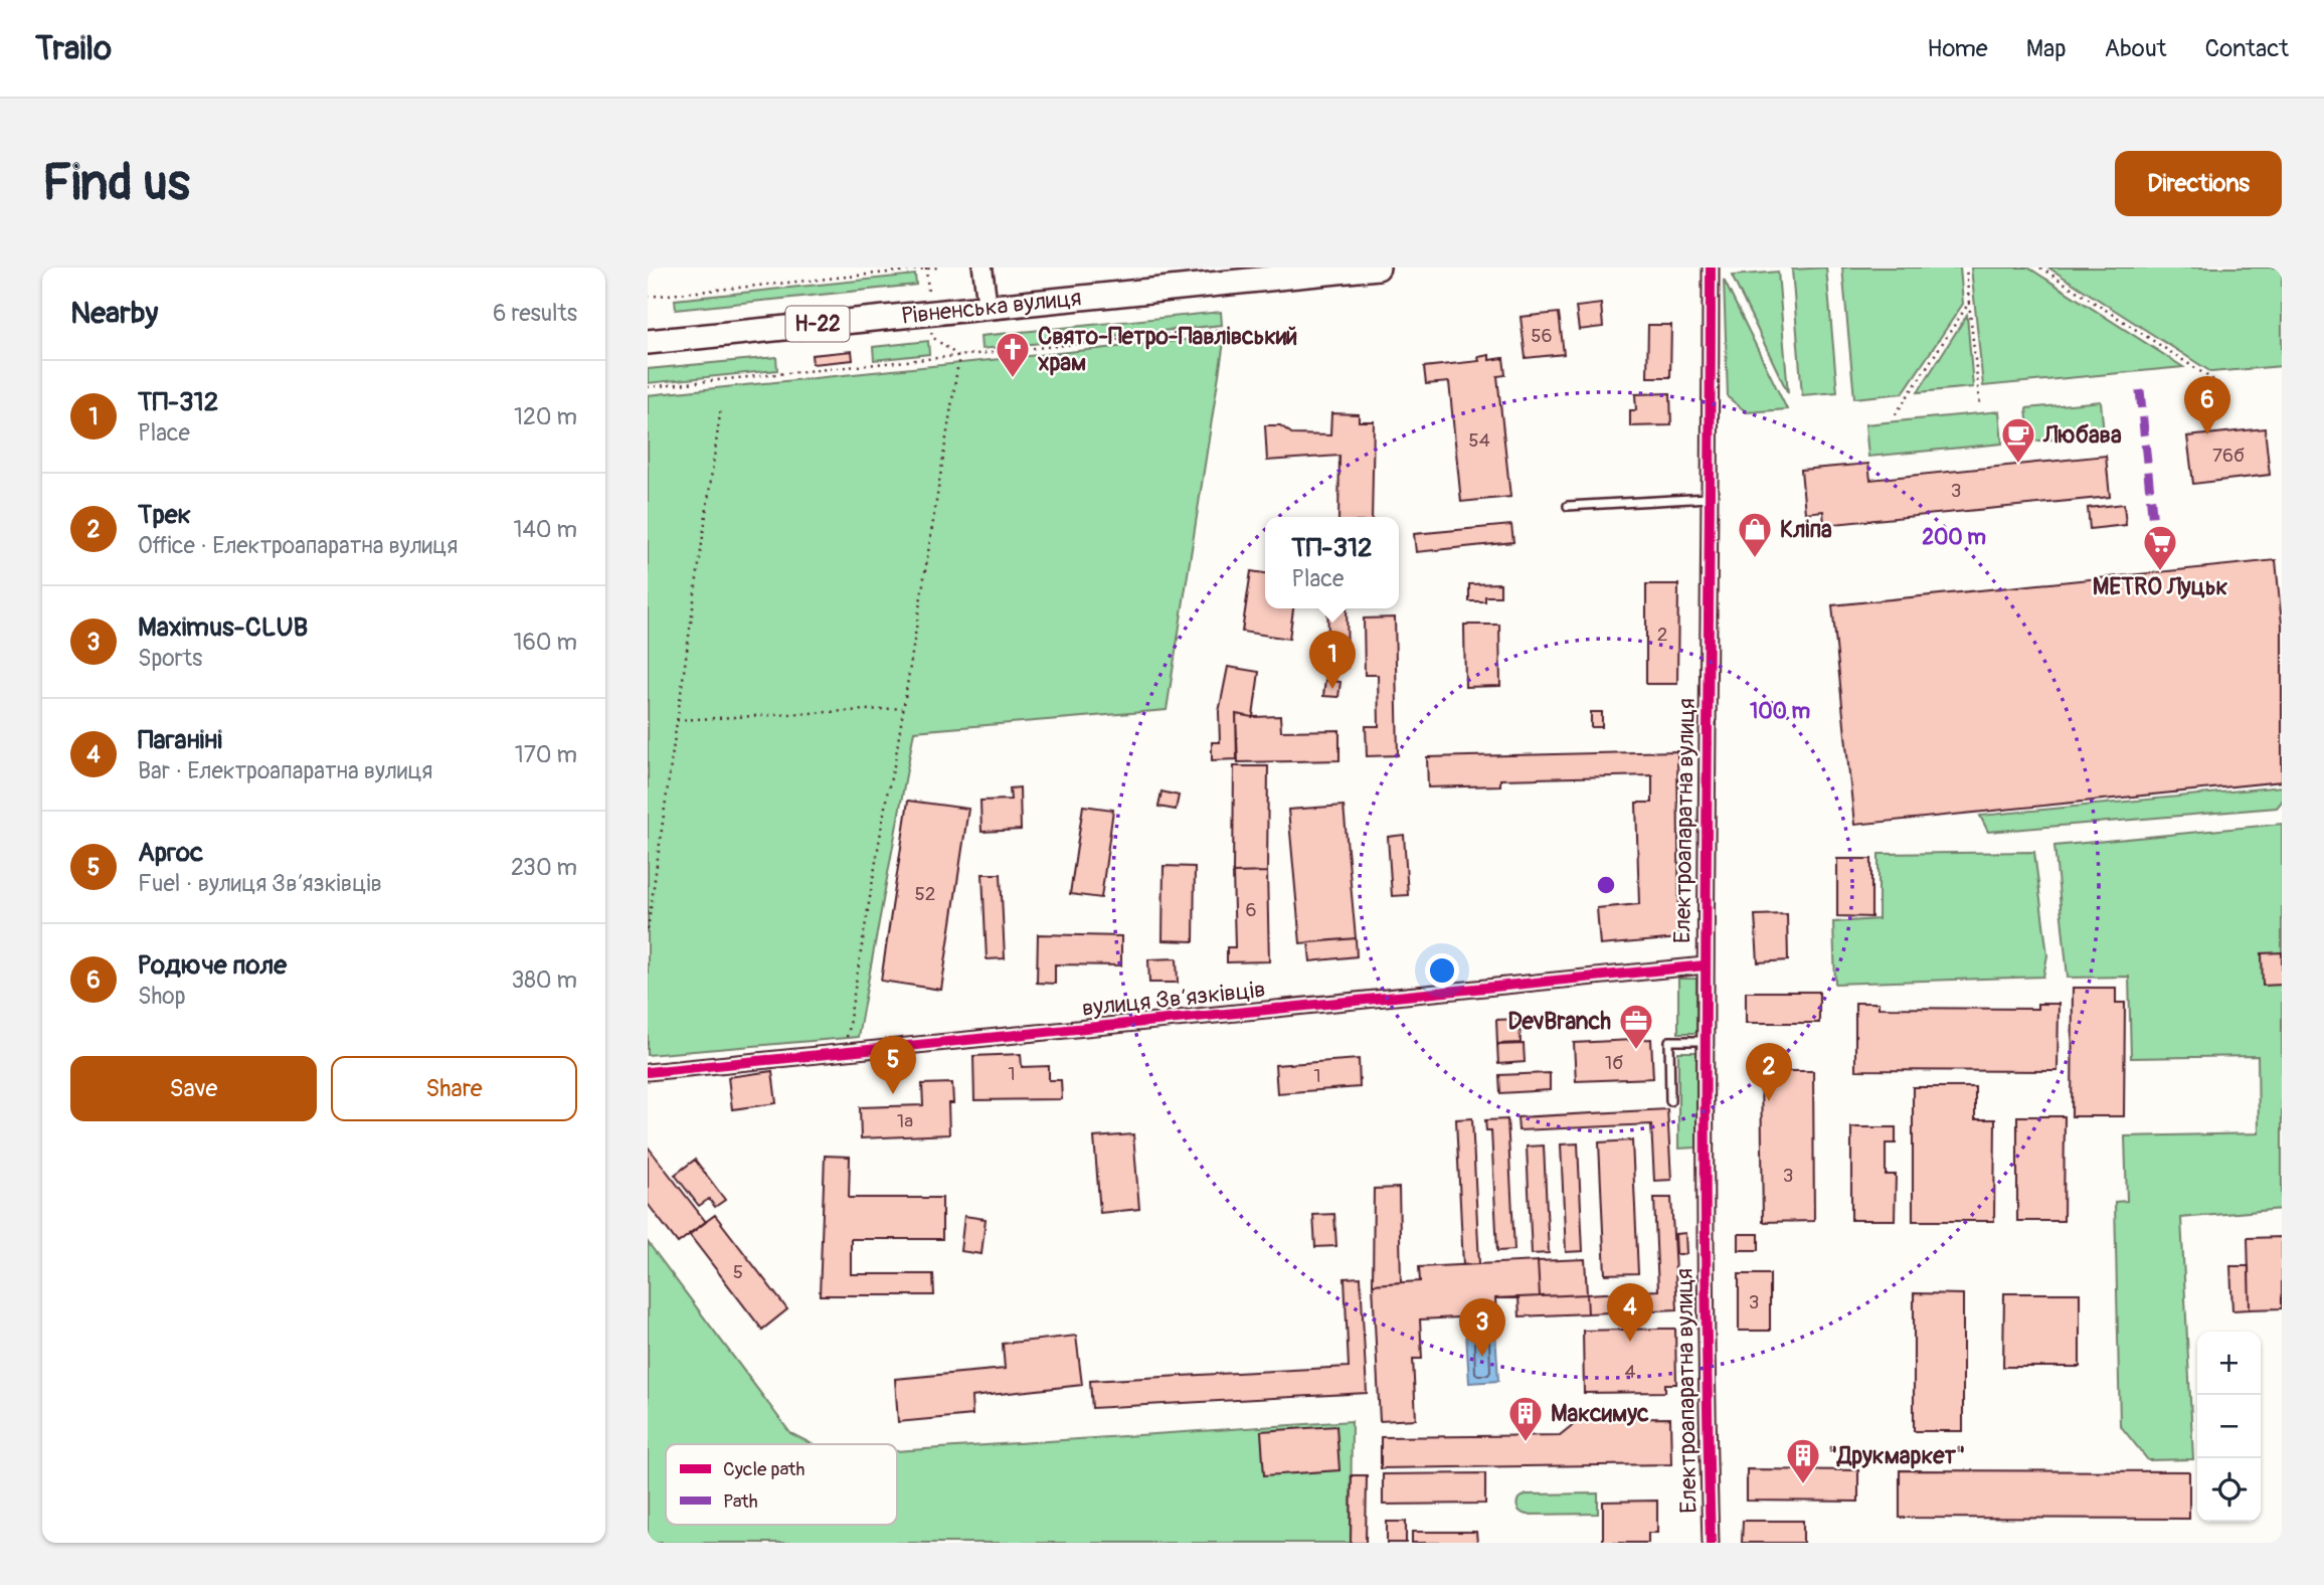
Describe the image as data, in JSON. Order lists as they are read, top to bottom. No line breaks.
{"streets":{"main road":["Рівненська вулиця","Н-22"],"street":["Електроапаратна вулиця","вулиця Звʼязківців"]},"crossings":[["Електроапаратна вулиця","вулиця Звʼязківців"]],"places":{"church":["Свято-Петро-Павлівський храм"],"cafe":["Любава"],"shop":["Кліпа"],"supermarket":["METRO Луцьк"],"office":["DevBranch"],"building":["Максимус","\"Друкмаркет\""]},"house_numbers":["56","54","76б","3","2","52","6","1б","1","1","1а","3","5","3","4"],"legend":["Cycle path","Path"],"page":{"header":"Trailo","nav":["Home","Map","About","Contact"],"buttons":["Directions",["Save","Share"]],"title":"Find us","heading":["Nearby","6 results"],"list":[{"mark":"1","name":"ТП-312","note":"Place","value":"120 m"},{"mark":"2","name":"Трек","note":"Office · Електроапаратна вулиця","value":"140 m"},{"mark":"3","name":"Maximus-CLUB","note":"Sports","value":"160 m"},{"mark":"4","name":"Паганіні","note":"Bar · Електроапаратна вулиця","value":"170 m"},{"mark":"5","name":"Аргос","note":"Fuel · вулиця Звʼязківців","value":"230 m"},{"mark":"6","name":"Родюче поле","note":"Shop","value":"380 m"}],"pins":["6","1","5","2","4","3"],"popup":["ТП-312","Place"],"map_buttons":["+","−"]},"rings":["200 m","100 m"]}
